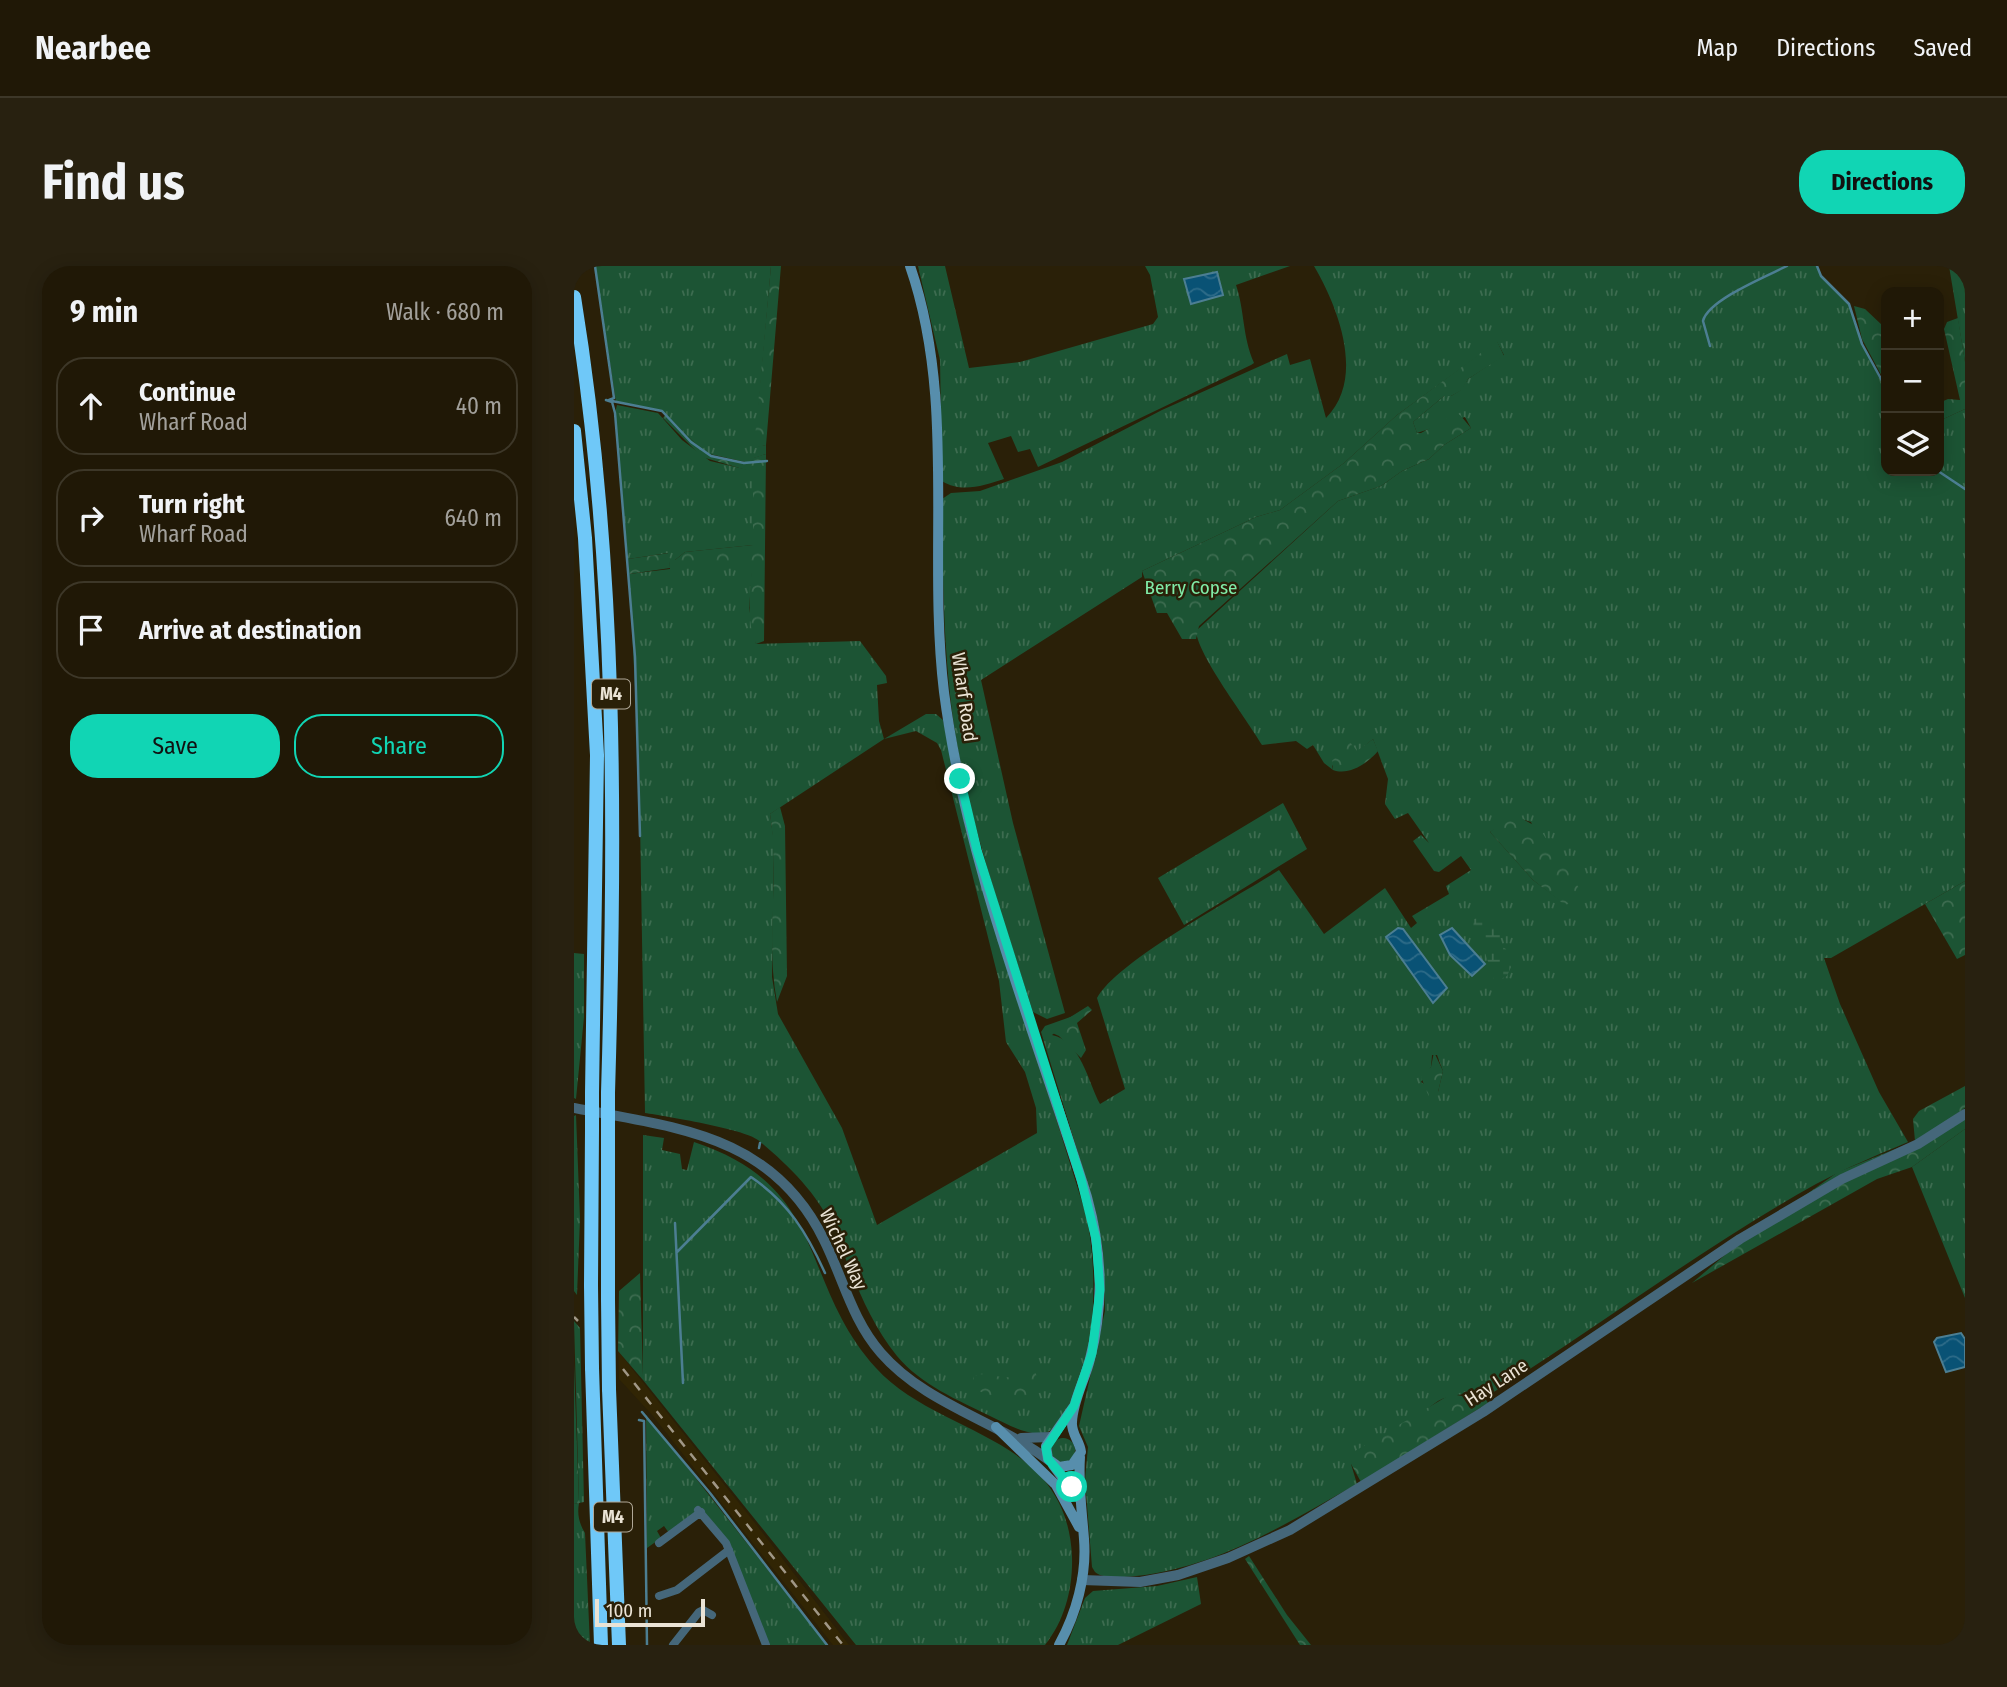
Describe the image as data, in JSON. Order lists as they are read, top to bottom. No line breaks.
{"streets":{"highway":["M4"],"main road":["Wharf Road"],"street":["Wichel Way","Hay Lane"]},"crossings":[["Wharf Road","Wichel Way"],["Wharf Road","Hay Lane"]],"parks":["Berry Copse"],"scale_bar":"100 m","page":{"header":"Nearbee","nav":["Map","Directions","Saved"],"buttons":["Directions",["Save","Share"]],"title":"Find us","heading":["9 min","Walk · 680 m"],"map_buttons":["+","−"],"list":[["Continue","Wharf Road","40 m"],["Turn right","Wharf Road","640 m"],"Arrive at destination"],"scale":"100 m"}}
